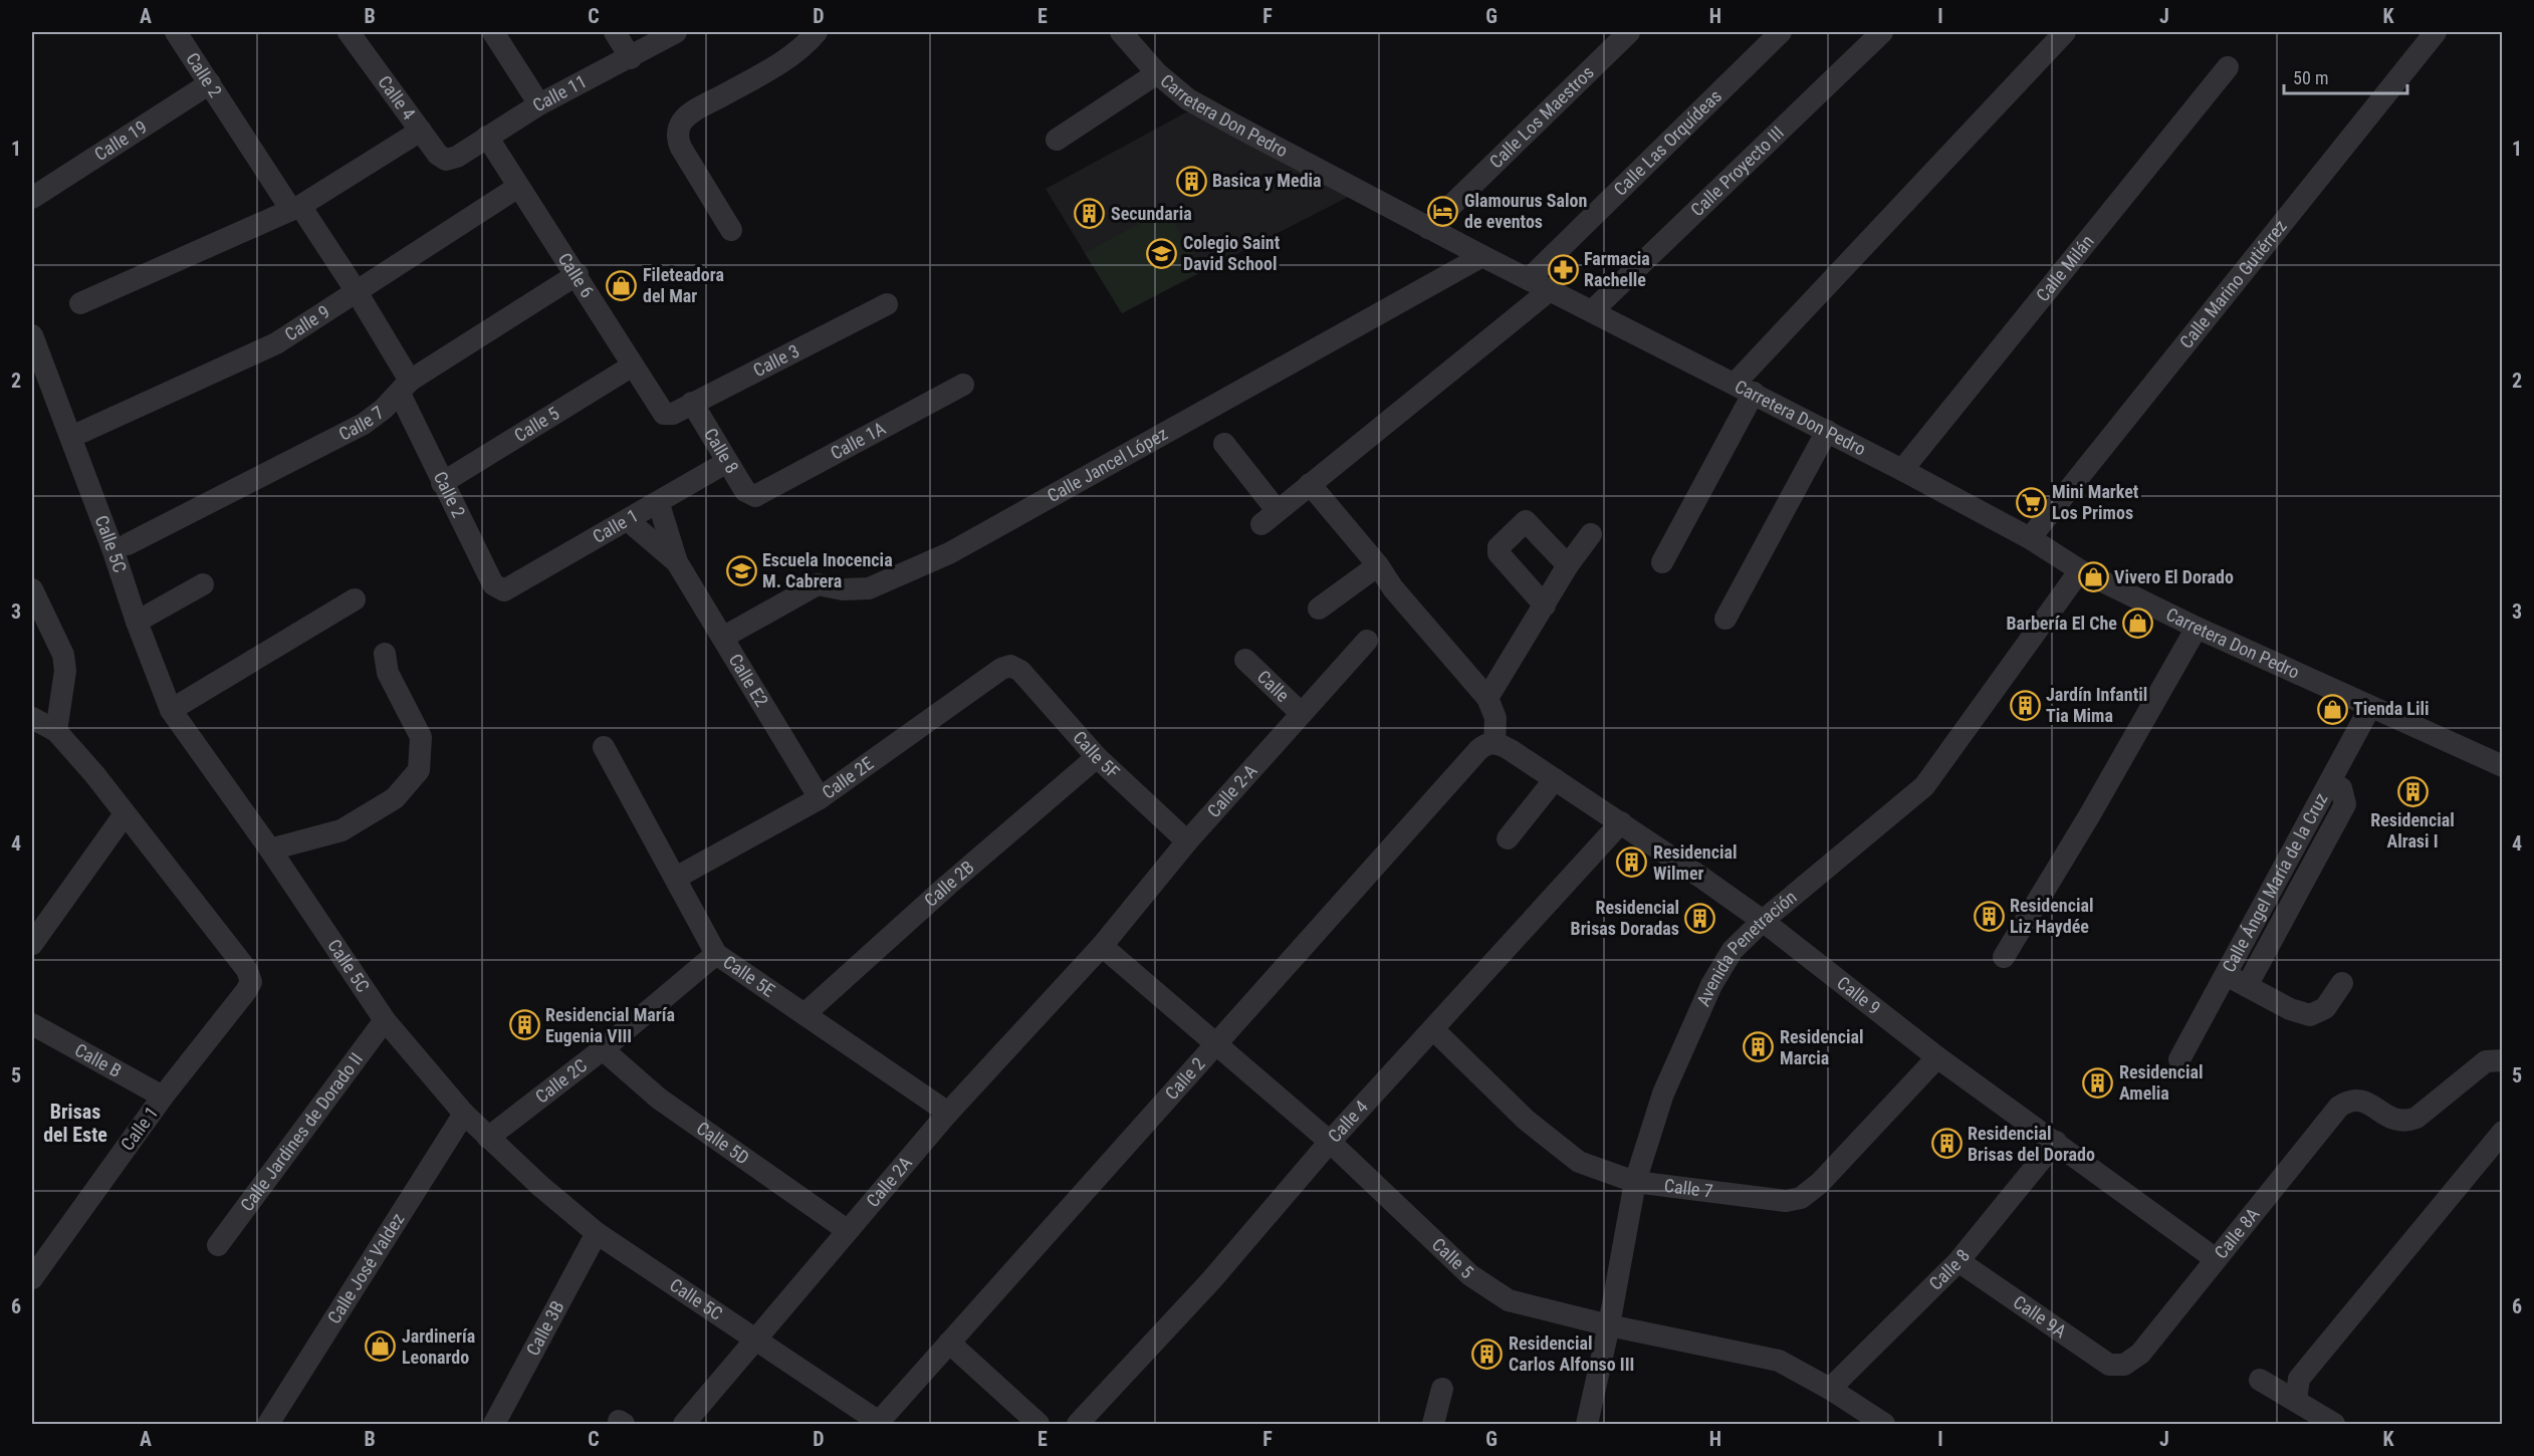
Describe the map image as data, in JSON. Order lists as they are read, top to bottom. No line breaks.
{"streets":{"street":["Calle 2","Calle 11","Calle 4","Carretera Don Pedro","Calle Los Maestros","Calle 19","Calle Las Orquídeas","Calle Proyecto III","Calle Milán","Calle 6","Calle Marino Gutiérrez","Calle 9","Calle 3","Calle 7","Calle 5","Calle 1A","Calle 8","Calle Jancel López","Calle 1","Calle 5C","Calle E2","Calle","Calle 5F","Calle 2E","Calle 2-A","Calle Ángel María de la Cruz","Calle 2B","Avenida Penetración","Calle 5E","Calle B","Calle 2C","Calle Jardines de Dorado II","Calle 5D","Calle 2A","Calle 8A","Calle José Valdez","Calle 9A","Calle 3B"]},"crossings":[["Calle 2","Calle 19"],["Calle 2","Calle 9"],["Calle 2","Calle 7"],["Calle 2","Calle 5"],["Calle 2","Calle 1"],["Calle 2","Calle 5C"],["Calle 11","Calle 4"],["Calle 11","Calle 6"],["Calle 4","Calle 9"],["Calle 4","Calle 7"],["Calle 4","Calle 5"],["Carretera Don Pedro","Calle Los Maestros"],["Carretera Don Pedro","Calle Las Orquídeas"],["Carretera Don Pedro","Calle Proyecto III"],["Carretera Don Pedro","Calle Milán"],["Carretera Don Pedro","Calle Marino Gutiérrez"],["Carretera Don Pedro","Calle Jancel López"],["Carretera Don Pedro","Calle Ángel María de la Cruz"],["Carretera Don Pedro","Avenida Penetración"],["Calle 6","Calle 9"],["Calle 6","Calle 3"],["Calle 6","Calle 7"],["Calle 6","Calle 5"],["Calle 9","Calle 7"],["Calle 9","Calle 8"],["Calle 9","Avenida Penetración"],["Calle 9","Calle 8A"],["Calle 3","Calle 8"],["Calle 7","Avenida Penetración"],["Calle 5","Calle 8"],["Calle 5","Calle 2-A"],["Calle 5","Avenida Penetración"],["Calle 5","Calle 2A"],["Calle 1A","Calle 8"],["Calle 8","Calle 1"],["Calle 8","Calle 9A"],["Calle Jancel López","Calle E2"],["Calle 1","Calle E2"],["Calle 1","Calle B"],["Calle 5C","Calle 2C"],["Calle 5C","Calle Jardines de Dorado II"],["Calle 5C","Calle 2A"],["Calle 5C","Calle José Valdez"],["Calle 5C","Calle 3B"],["Calle E2","Calle 2E"],["Calle","Calle 2-A"],["Calle 5F","Calle 2E"],["Calle 5F","Calle 2-A"],["Calle 5F","Calle 2B"],["Calle 2E","Calle 5E"],["Calle 2-A","Calle 2A"],["Calle 2B","Calle 5E"],["Calle 5E","Calle 2C"],["Calle 5E","Calle 2A"],["Calle 2C","Calle 5D"],["Calle 5D","Calle 2A"],["Calle 8A","Calle 9A"]],"districts":["Brisas del Este"],"places":{"building":["Basica y Media","Secundaria","Jardín Infantil Tia Mima","Residencial Alrasi I","Residencial Wilmer","Residencial Liz Haydée","Residencial Brisas Doradas","Residencial María Eugenia VIII","Residencial Marcia","Residencial Amelia","Residencial Brisas del Dorado","Residencial Carlos Alfonso III"],"hotel":["Glamourus Salon de eventos"],"school or university":["Colegio Saint David School","Escuela Inocencia M. Cabrera"],"pharmacy":["Farmacia Rachelle"],"shop":["Fileteadora del Mar","Vivero El Dorado","Barbería El Che","Tienda Lili","Jardinería Leonardo"],"supermarket":["Mini Market Los Primos"]},"scale_bar":"50 m","grid":{"columns":["A","B","C","D","E","F","G","H","I","J","K"],"rows":["1","2","3","4","5","6"]}}
